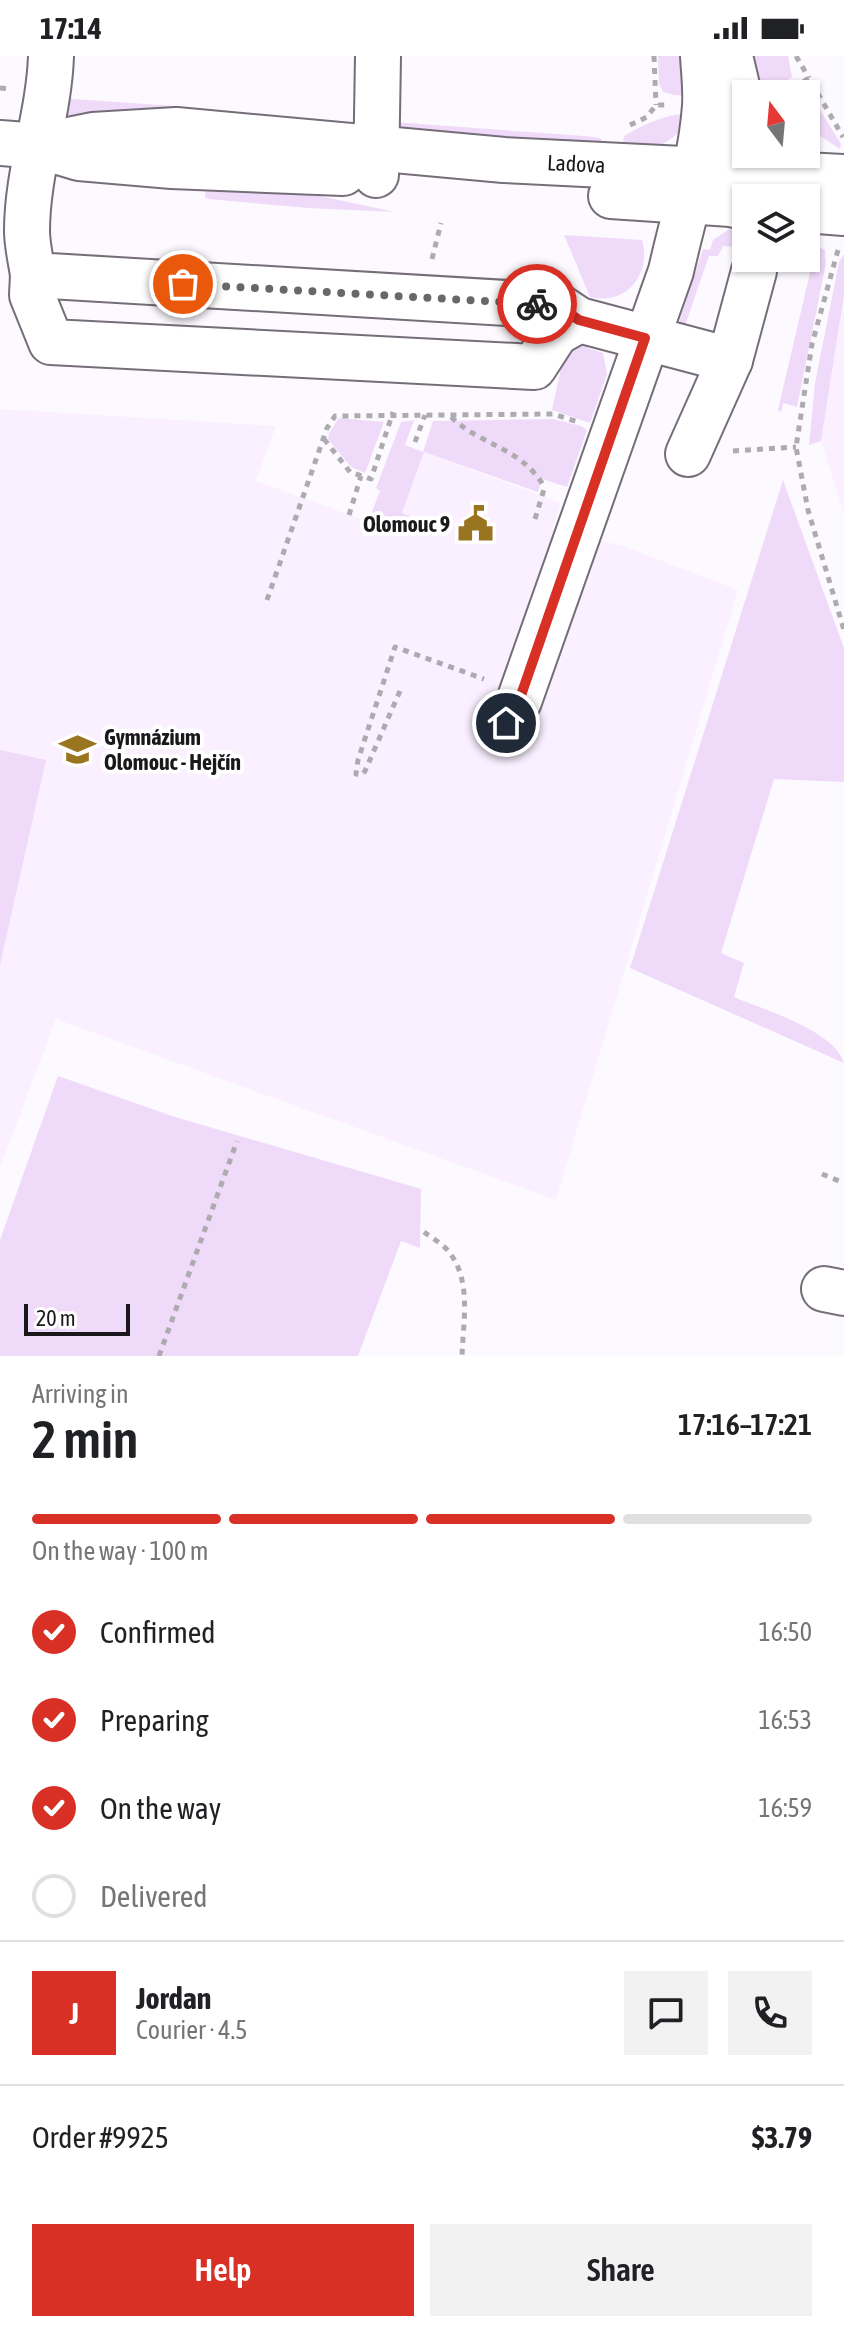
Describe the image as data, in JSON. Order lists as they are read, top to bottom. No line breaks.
{"streets":{"main road":["Ladova"]},"places":{"public building":["Olomouc 9"],"school or university":["Gymnázium Olomouc - Hejčín"]},"scale_bar":"20 m","north":"top","page":{"status":"17:14","scale":"20 m","heading":["2 min","Arriving in","17:16–17:21"],"panel":["Jordan","Courier · 4.5","Order #9925","$3.79"],"bar":"On the way · 100 m","list":[["Confirmed","16:50"],["Preparing","16:53"],["On the way","16:59"],"Delivered"],"round":"J","buttons":["Help","Share"]}}
